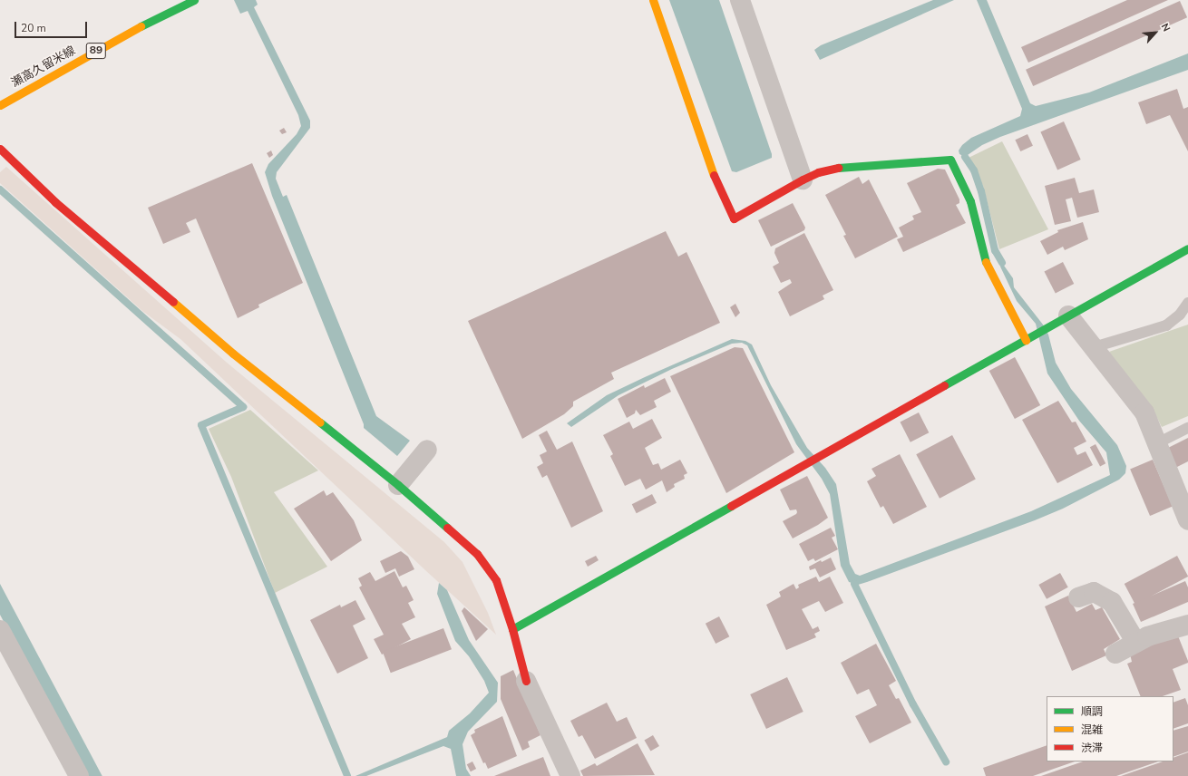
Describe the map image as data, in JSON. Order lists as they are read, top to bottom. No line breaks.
{"streets":{"street":["89","瀬高久留米線"]},"legend":["順調","混雑","渋滞"],"scale_bar":"20 m","north":"top right"}
